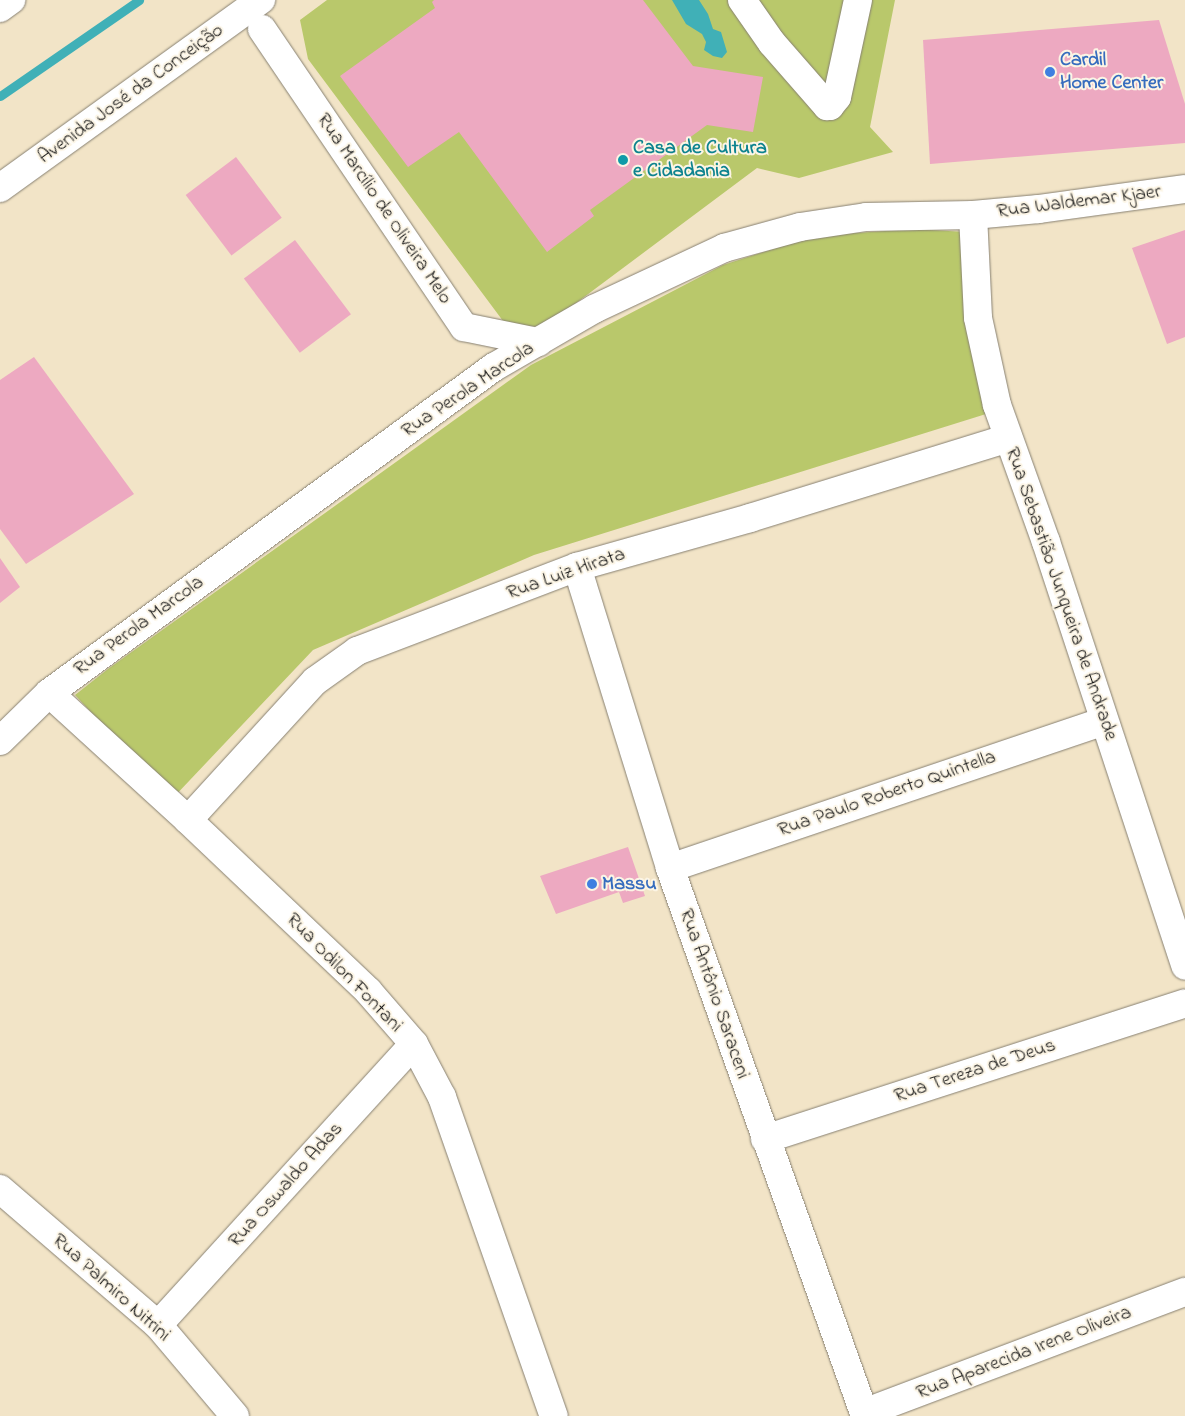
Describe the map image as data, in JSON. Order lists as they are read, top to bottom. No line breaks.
{"streets":{"street":["Avenida José da Conceição","Rua Waldemar Kjaer","Rua Marcílio de Oliveira Melo","Rua Perola Marcola","Rua Luiz Hirata","Rua Sebastião Junqueira de Andrade","Rua Paulo Roberto Quintella","Rua Odilon Fontani","Rua Antônio Saraceni","Rua Tereza de Deus","Rua Oswaldo Adas","Rua Palmiro Nitrini","Rua Aparecida Irene Oliveira"]},"crossings":[["Rua Waldemar Kjaer","Rua Perola Marcola"],["Rua Waldemar Kjaer","Rua Sebastião Junqueira de Andrade"],["Rua Marcílio de Oliveira Melo","Rua Perola Marcola"],["Rua Perola Marcola","Rua Sebastião Junqueira de Andrade"],["Rua Perola Marcola","Rua Odilon Fontani"],["Rua Luiz Hirata","Rua Sebastião Junqueira de Andrade"],["Rua Luiz Hirata","Rua Odilon Fontani"],["Rua Luiz Hirata","Rua Antônio Saraceni"],["Rua Sebastião Junqueira de Andrade","Rua Paulo Roberto Quintella"],["Rua Paulo Roberto Quintella","Rua Antônio Saraceni"],["Rua Odilon Fontani","Rua Oswaldo Adas"],["Rua Antônio Saraceni","Rua Tereza de Deus"],["Rua Antônio Saraceni","Rua Aparecida Irene Oliveira"],["Rua Oswaldo Adas","Rua Palmiro Nitrini"]],"places":["Cardil Home Center","Casa de Cultura e Cidadania","Massu"]}
